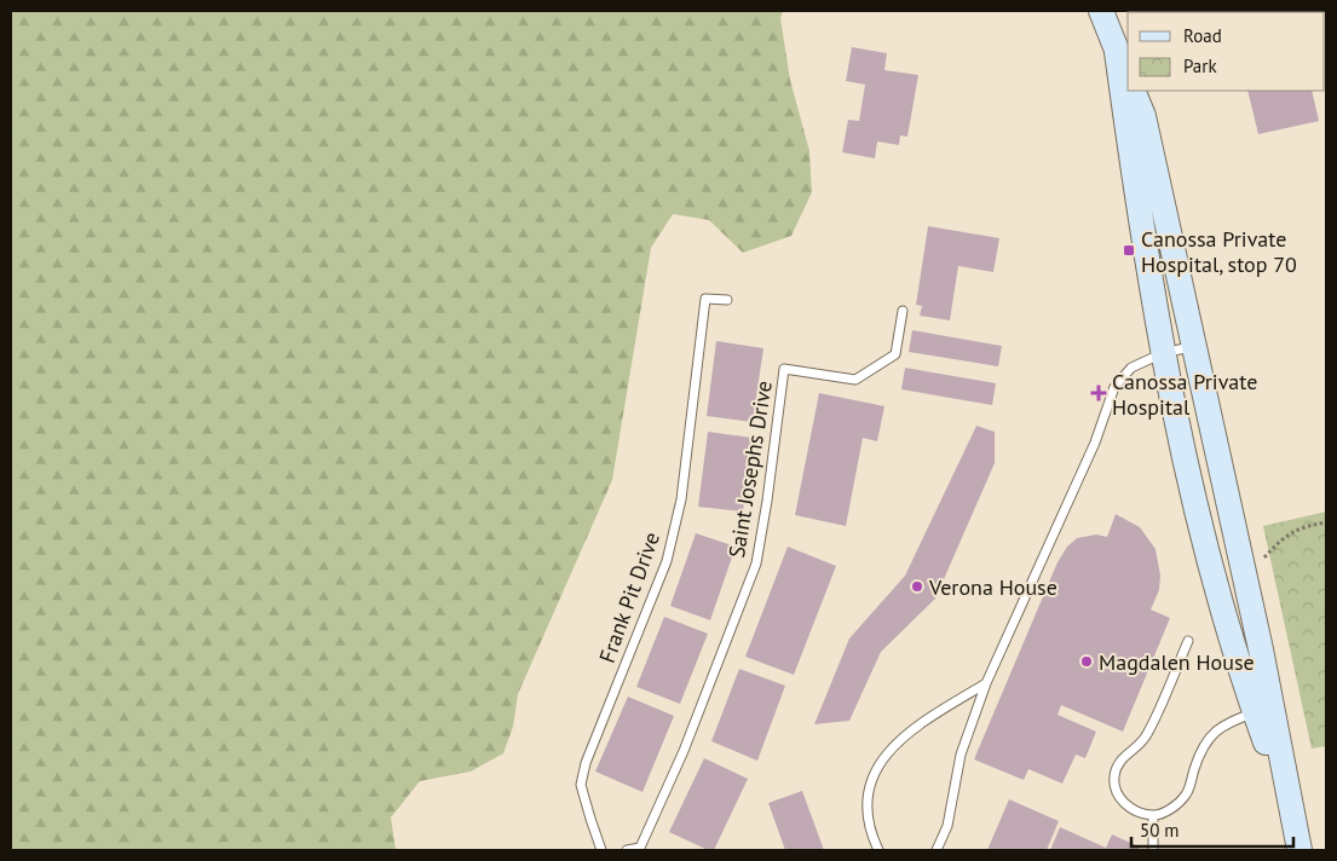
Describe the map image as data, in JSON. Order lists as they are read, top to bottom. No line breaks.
{"streets":{"lane":["Saint Josephs Drive","Frank Pit Drive"]},"places":{"transit":["Canossa Private Hospital, stop 70"],"health":["Canossa Private Hospital"],"other":["Verona House","Magdalen House"]},"legend":["Road","Park"],"scale_bar":"50 m"}
